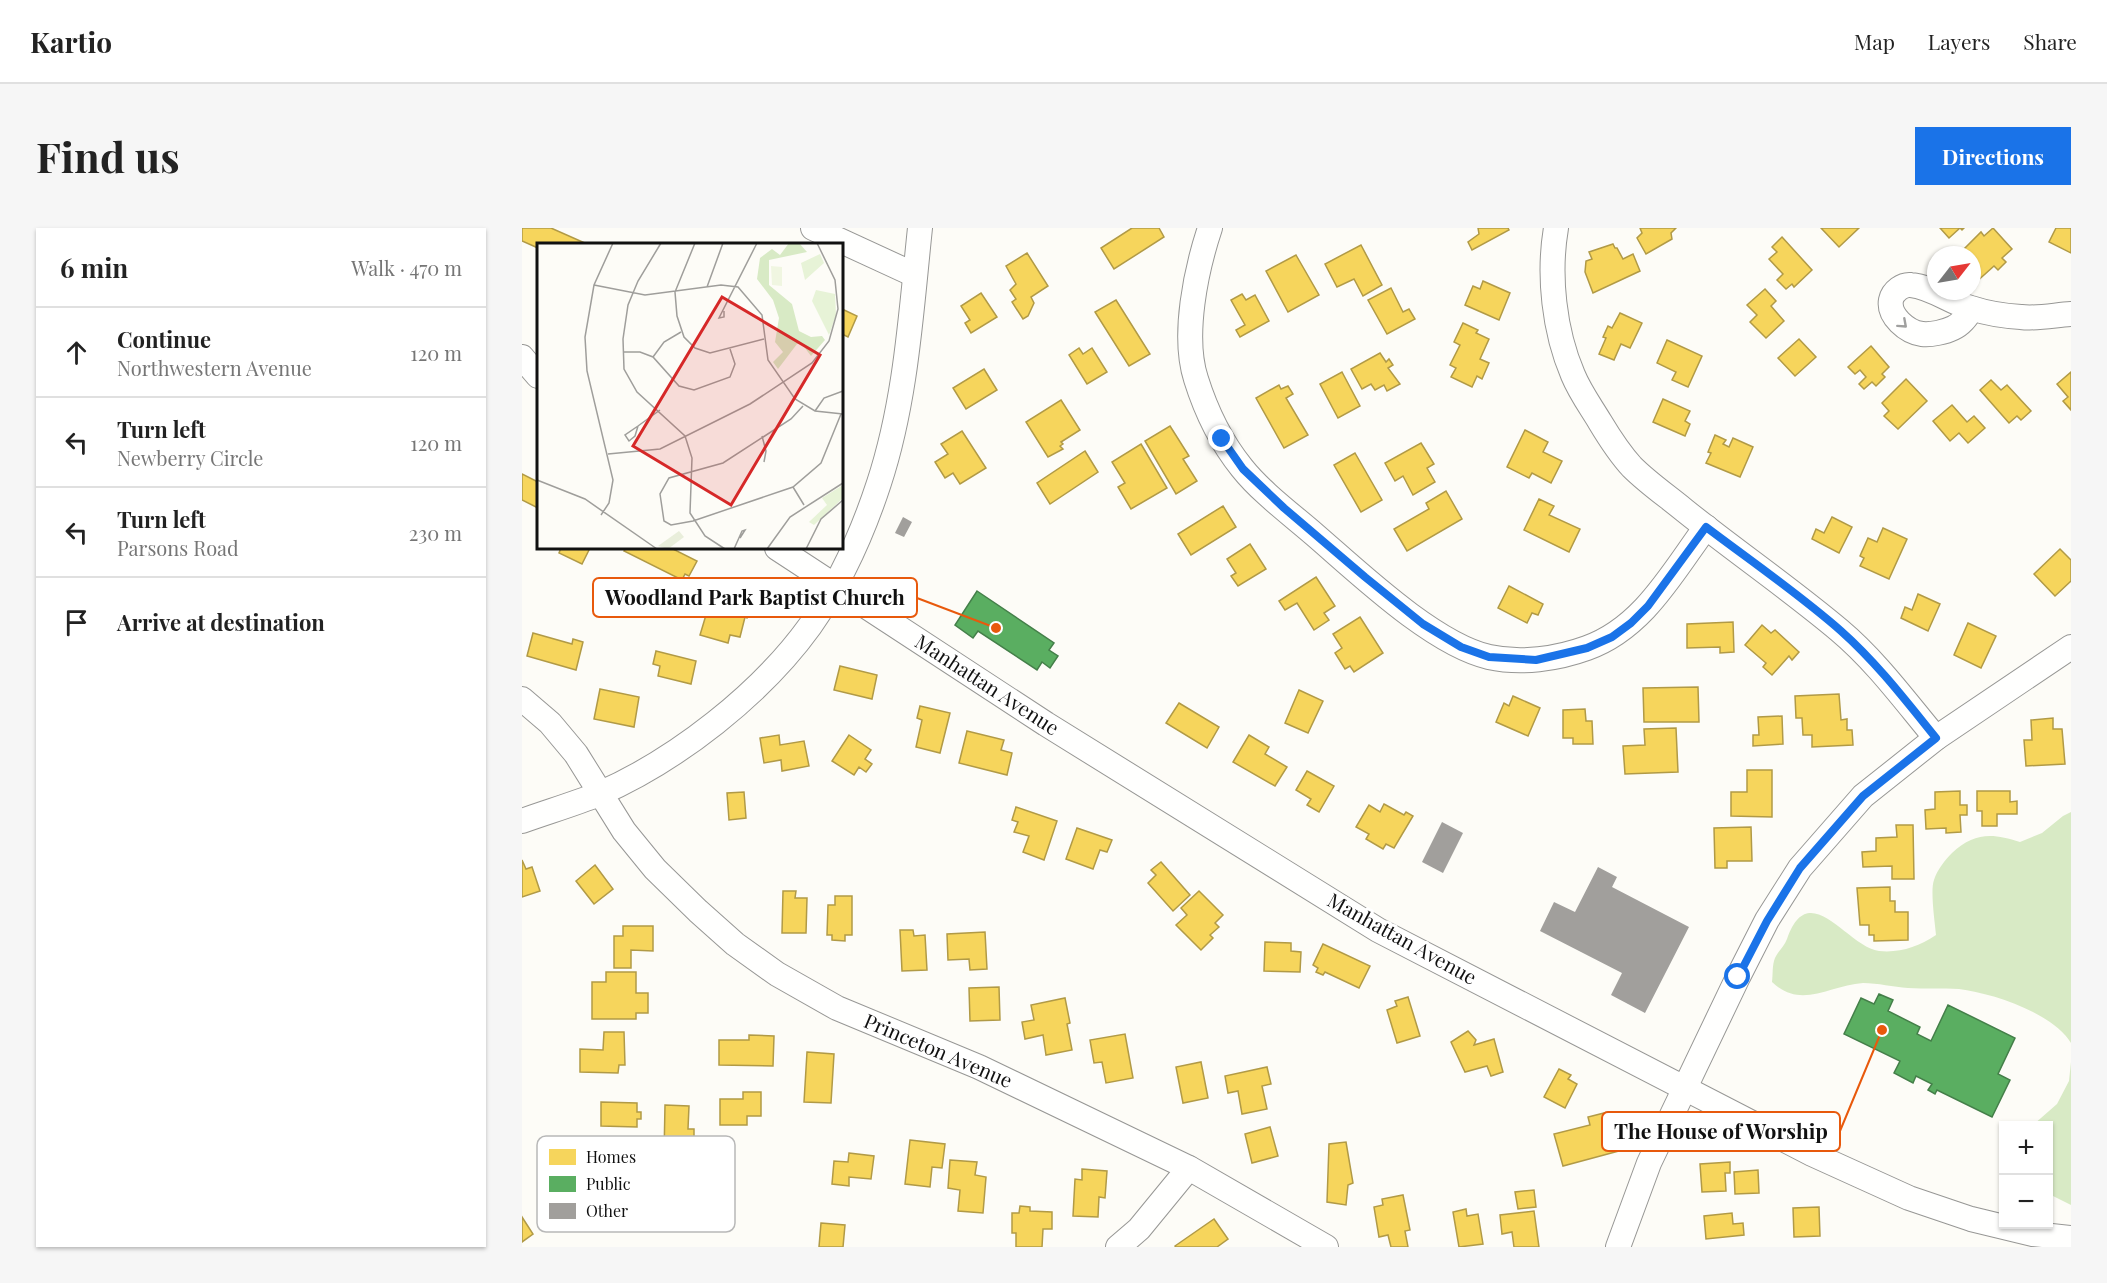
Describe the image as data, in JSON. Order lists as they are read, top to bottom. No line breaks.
{"streets":{"street":["Manhattan Avenue","Princeton Avenue"]},"places":["Woodland Park Baptist Church","The House of Worship"],"legend":["Homes","Public","Other"],"north":"top right","page":{"header":"Kartio","nav":["Map","Layers","Share"],"buttons":"Directions","title":"Find us","heading":["6 min","Walk · 470 m"],"list":[["Continue","Northwestern Avenue","120 m"],["Turn left","Newberry Circle","120 m"],["Turn left","Parsons Road","230 m"],"Arrive at destination"],"map_buttons":["+","−"]}}
